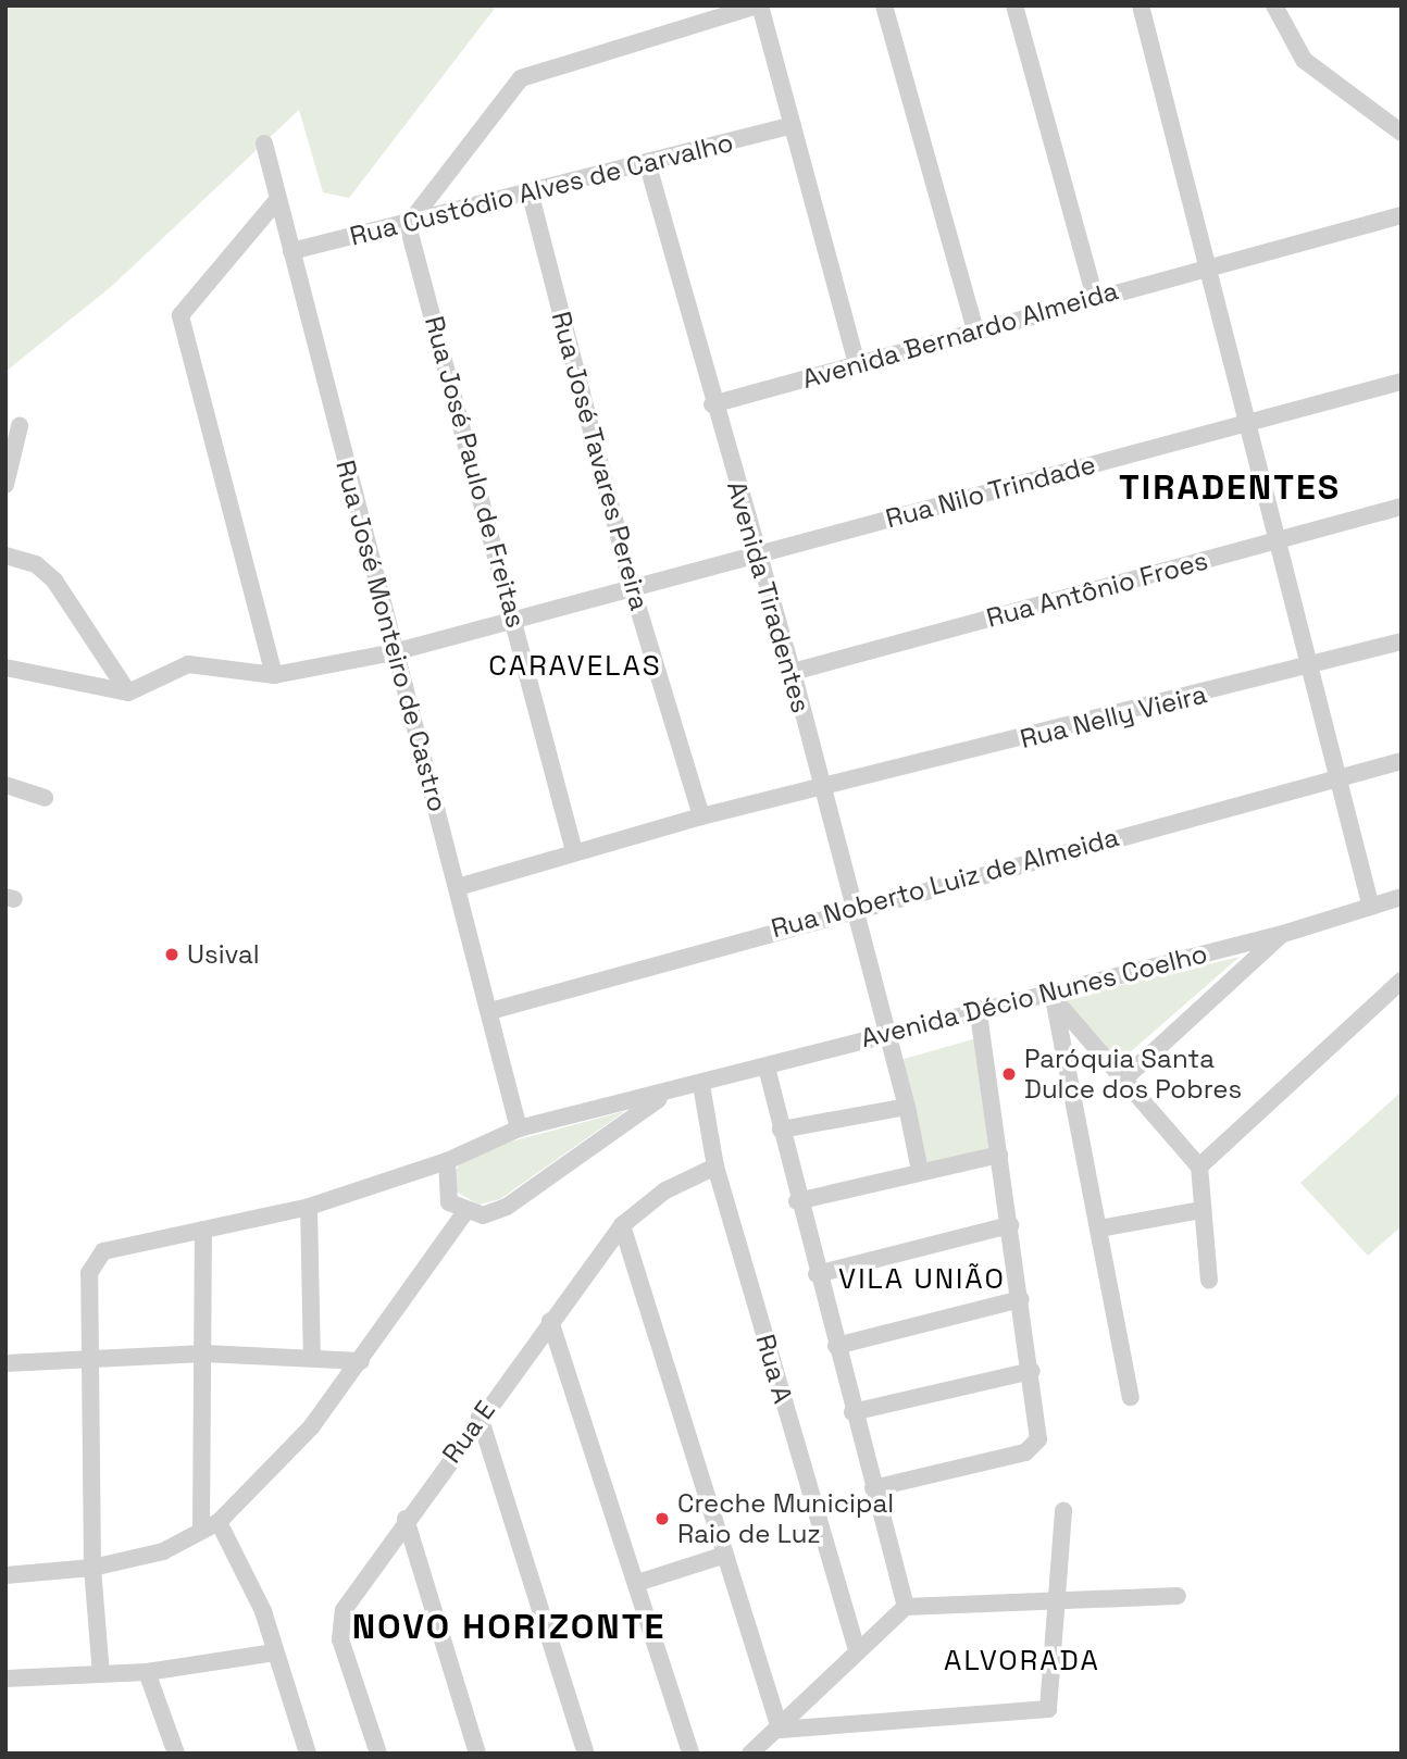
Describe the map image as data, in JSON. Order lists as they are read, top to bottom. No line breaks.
{"streets":{"street":["Rua Custódio Alves de Carvalho","Avenida Bernardo Almeida","Rua José Tavares Pereira","Rua José Paulo de Freitas","Rua Nilo Trindade","Rua Antônio Froes","Avenida Tiradentes","Rua José Monteiro de Castro","Rua Nelly Vieira","Rua Noberto Luiz de Almeida","Avenida Décio Nunes Coelho","Rua A","Rua E"]},"crossings":[["Rua Custódio Alves de Carvalho","Rua José Tavares Pereira"],["Rua Custódio Alves de Carvalho","Rua José Paulo de Freitas"],["Rua Custódio Alves de Carvalho","Avenida Tiradentes"],["Rua Custódio Alves de Carvalho","Rua José Monteiro de Castro"],["Avenida Bernardo Almeida","Avenida Tiradentes"],["Rua José Tavares Pereira","Rua Nilo Trindade"],["Rua José Tavares Pereira","Rua Nelly Vieira"],["Rua José Paulo de Freitas","Rua Nilo Trindade"],["Rua José Paulo de Freitas","Rua Nelly Vieira"],["Rua Nilo Trindade","Avenida Tiradentes"],["Rua Nilo Trindade","Rua José Monteiro de Castro"],["Rua Antônio Froes","Avenida Tiradentes"],["Avenida Tiradentes","Rua Nelly Vieira"],["Avenida Tiradentes","Rua Noberto Luiz de Almeida"],["Avenida Tiradentes","Avenida Décio Nunes Coelho"],["Rua José Monteiro de Castro","Rua Nelly Vieira"],["Rua José Monteiro de Castro","Rua Noberto Luiz de Almeida"],["Rua José Monteiro de Castro","Avenida Décio Nunes Coelho"],["Avenida Décio Nunes Coelho","Rua A"],["Rua A","Rua E"]],"districts":["TIRADENTES","CARAVELAS","VILA UNIÃO","NOVO HORIZONTE","ALVORADA"],"places":["Usival","Paróquia Santa Dulce dos Pobres","Creche Municipal Raio de Luz"]}
